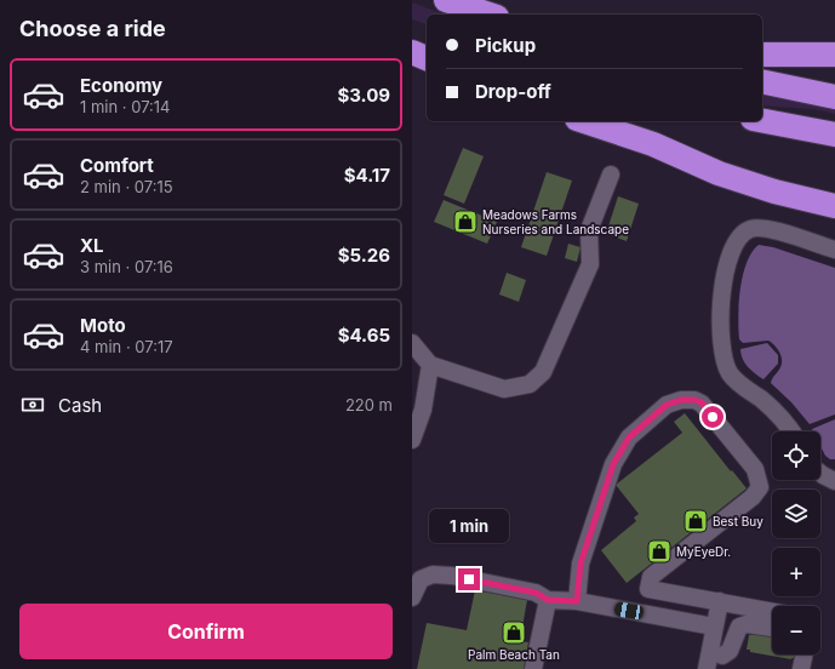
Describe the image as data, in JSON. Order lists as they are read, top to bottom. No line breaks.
{"places":{"shop":["Meadows Farms Nurseries and Landscape","Best Buy","MyEyeDr.","Palm Beach Tan"]},"page":{"heading":"Choose a ride","banner":["Pickup","Drop-off"],"list":[{"name":"Economy","note":"1 min · 07:14","value":"$3.09"},{"name":"Comfort","note":"2 min · 07:15","value":"$4.17"},{"name":"XL","note":"3 min · 07:16","value":"$5.26"},{"name":"Moto","note":"4 min · 07:17","value":"$4.65"}],"pay":["Cash","220 m"],"map_buttons":["+","−"],"bubble":"1 min","buttons":"Confirm"}}
